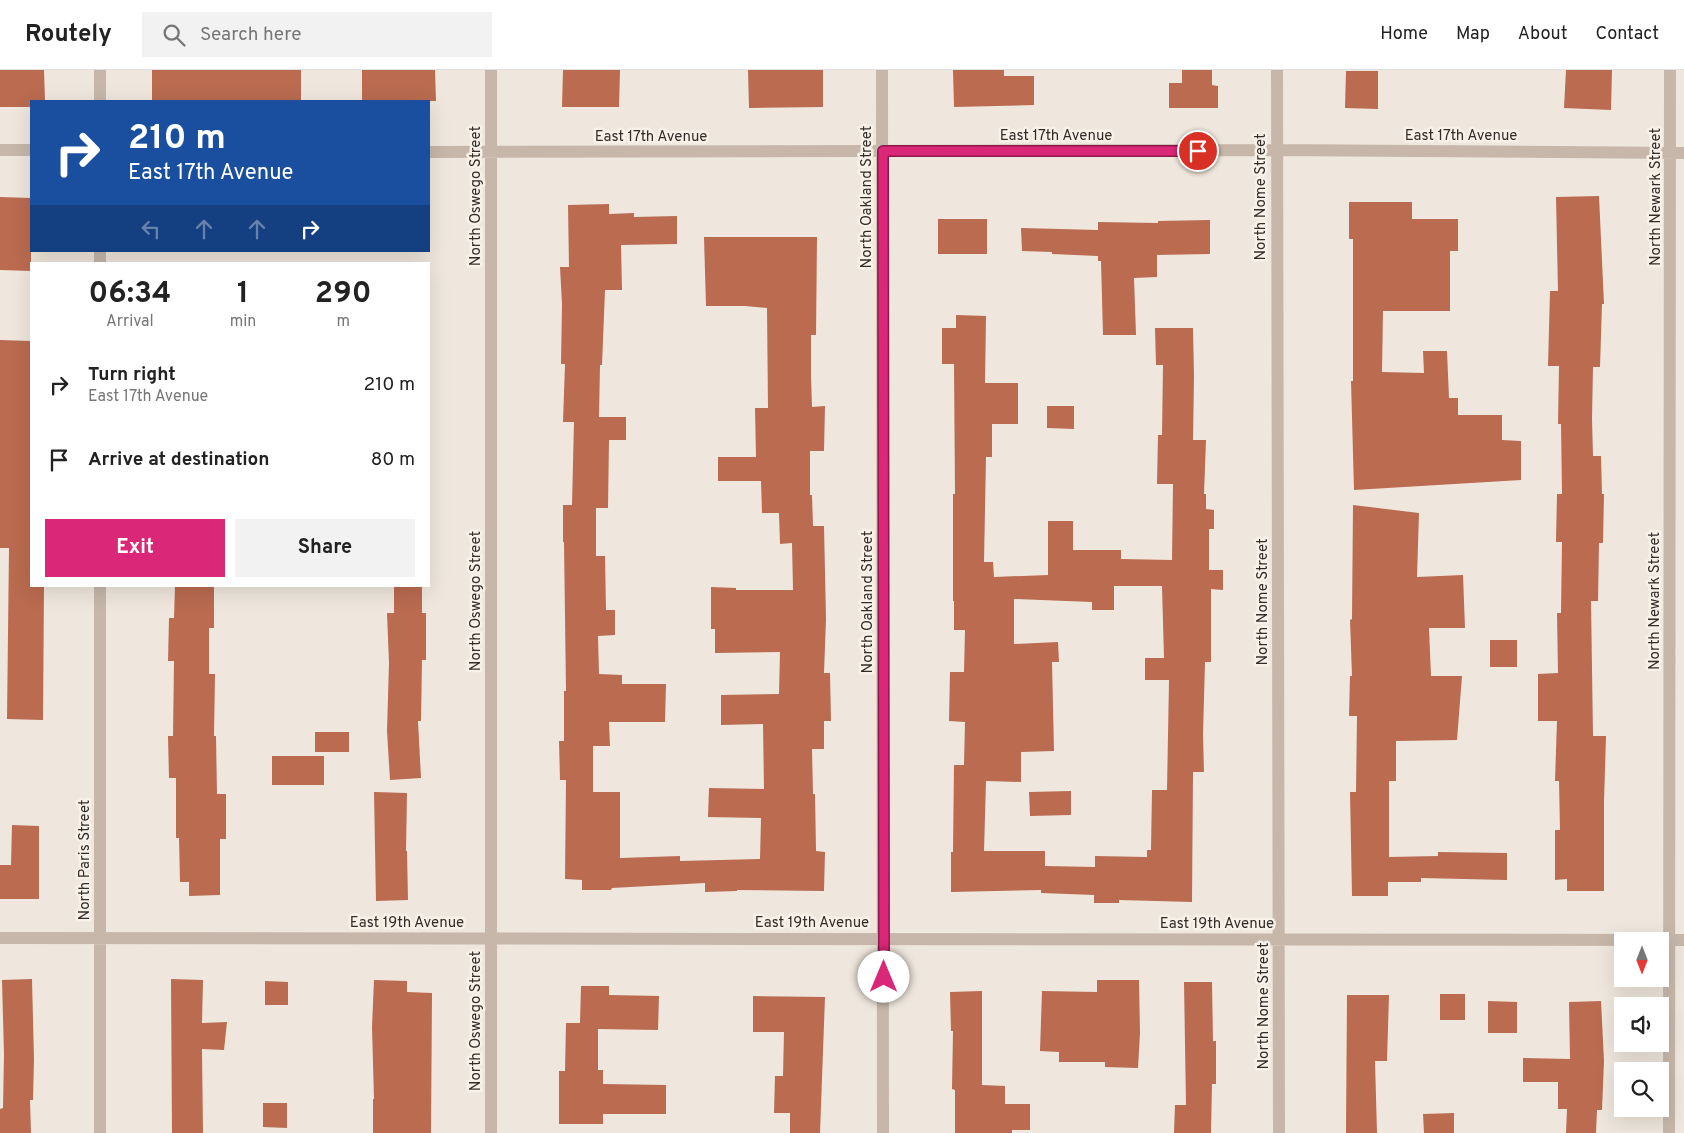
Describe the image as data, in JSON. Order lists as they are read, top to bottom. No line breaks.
{"streets":{"street":["East 17th Avenue","North Oswego Street","North Oakland Street","North Nome Street","North Newark Street","North Paris Street","East 19th Avenue"]},"crossings":[["East 17th Avenue","North Oswego Street"],["East 17th Avenue","North Oakland Street"],["East 17th Avenue","North Nome Street"],["East 17th Avenue","North Newark Street"],["North Oswego Street","East 19th Avenue"],["North Oakland Street","East 19th Avenue"],["North Nome Street","East 19th Avenue"],["North Newark Street","East 19th Avenue"],["North Paris Street","East 19th Avenue"]],"north":"bottom","page":{"header":"Routely","search":"Search here","nav":["Home","Map","About","Contact"],"turn":["210 m","East 17th Avenue"],"eta":["06:34","Arrival","1","min","290","m"],"list":[{"name":"Turn right","note":"East 17th Avenue","value":"210 m"},{"name":"Arrive at destination","value":"80 m"}],"buttons":["Exit","Share"]}}
